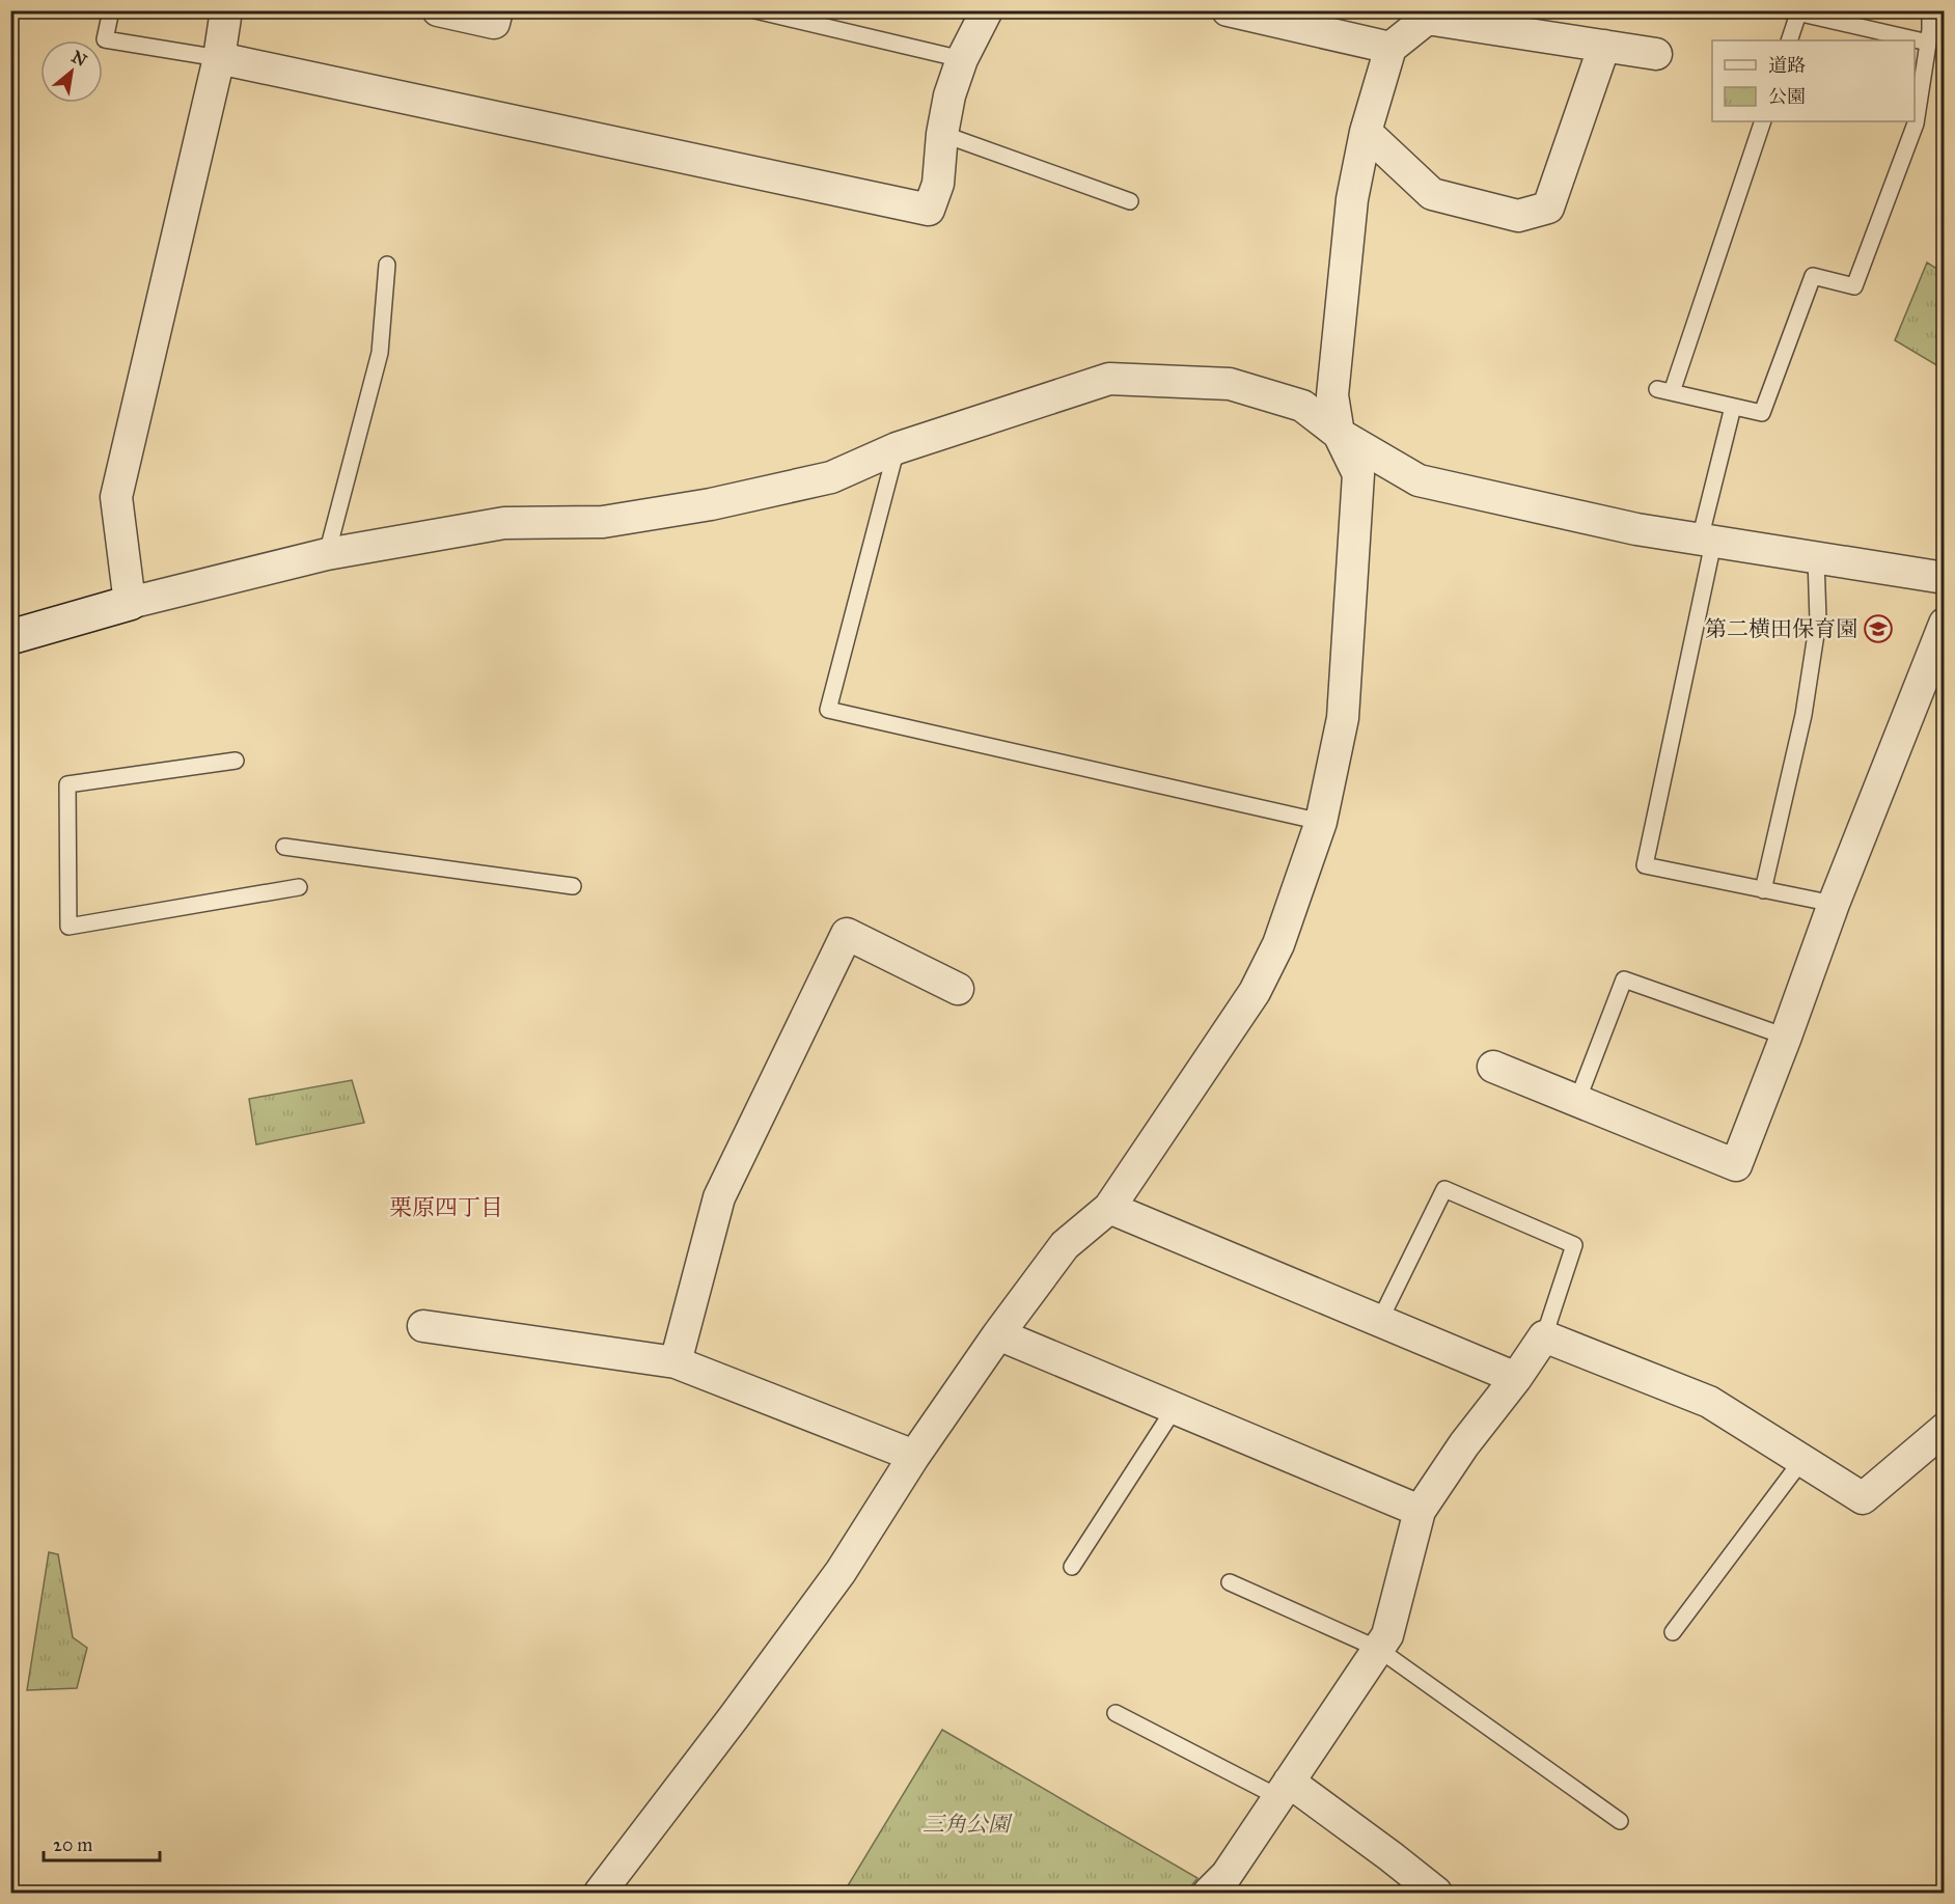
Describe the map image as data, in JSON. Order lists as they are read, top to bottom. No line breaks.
{"districts":["栗原四丁目"],"parks":["三角公園"],"places":{"school or university":["第二横田保育園"]},"legend":["道路","公園"],"scale_bar":"20 m","north":"top right"}
